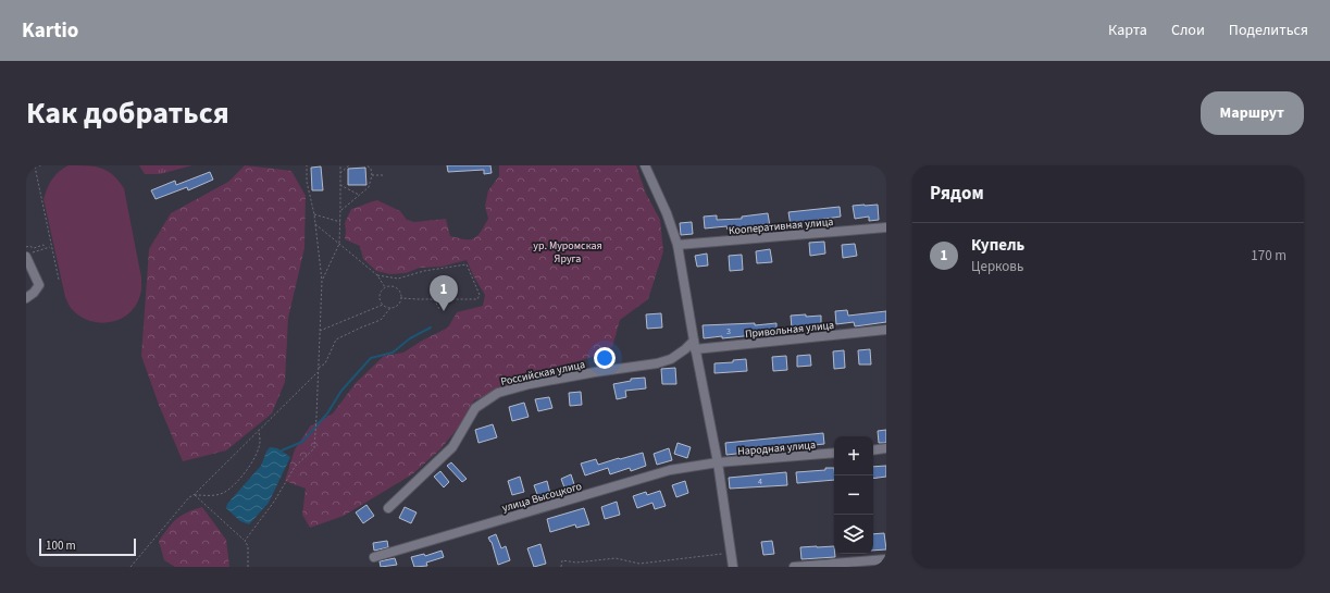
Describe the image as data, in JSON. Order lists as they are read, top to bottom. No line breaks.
{"streets":{"street":["Кооперативная улица","Привольная улица","Российская улица","Народная улица","улица Высоцкого"]},"crossings":[["Привольная улица","Российская улица"],["Народная улица","улица Высоцкого"]],"parks":["ур. Муромская Яруга"],"house_numbers":["3","4"],"scale_bar":"100 m","page":{"header":"Kartio","nav":["Карта","Слои","Поделиться"],"title":"Как добраться","buttons":"Маршрут","heading":"Рядом","list":[{"mark":"1","name":"Купель","note":"Церковь","value":"170 m"}],"pins":"1","map_buttons":["+","−"],"scale":"100 m"}}
